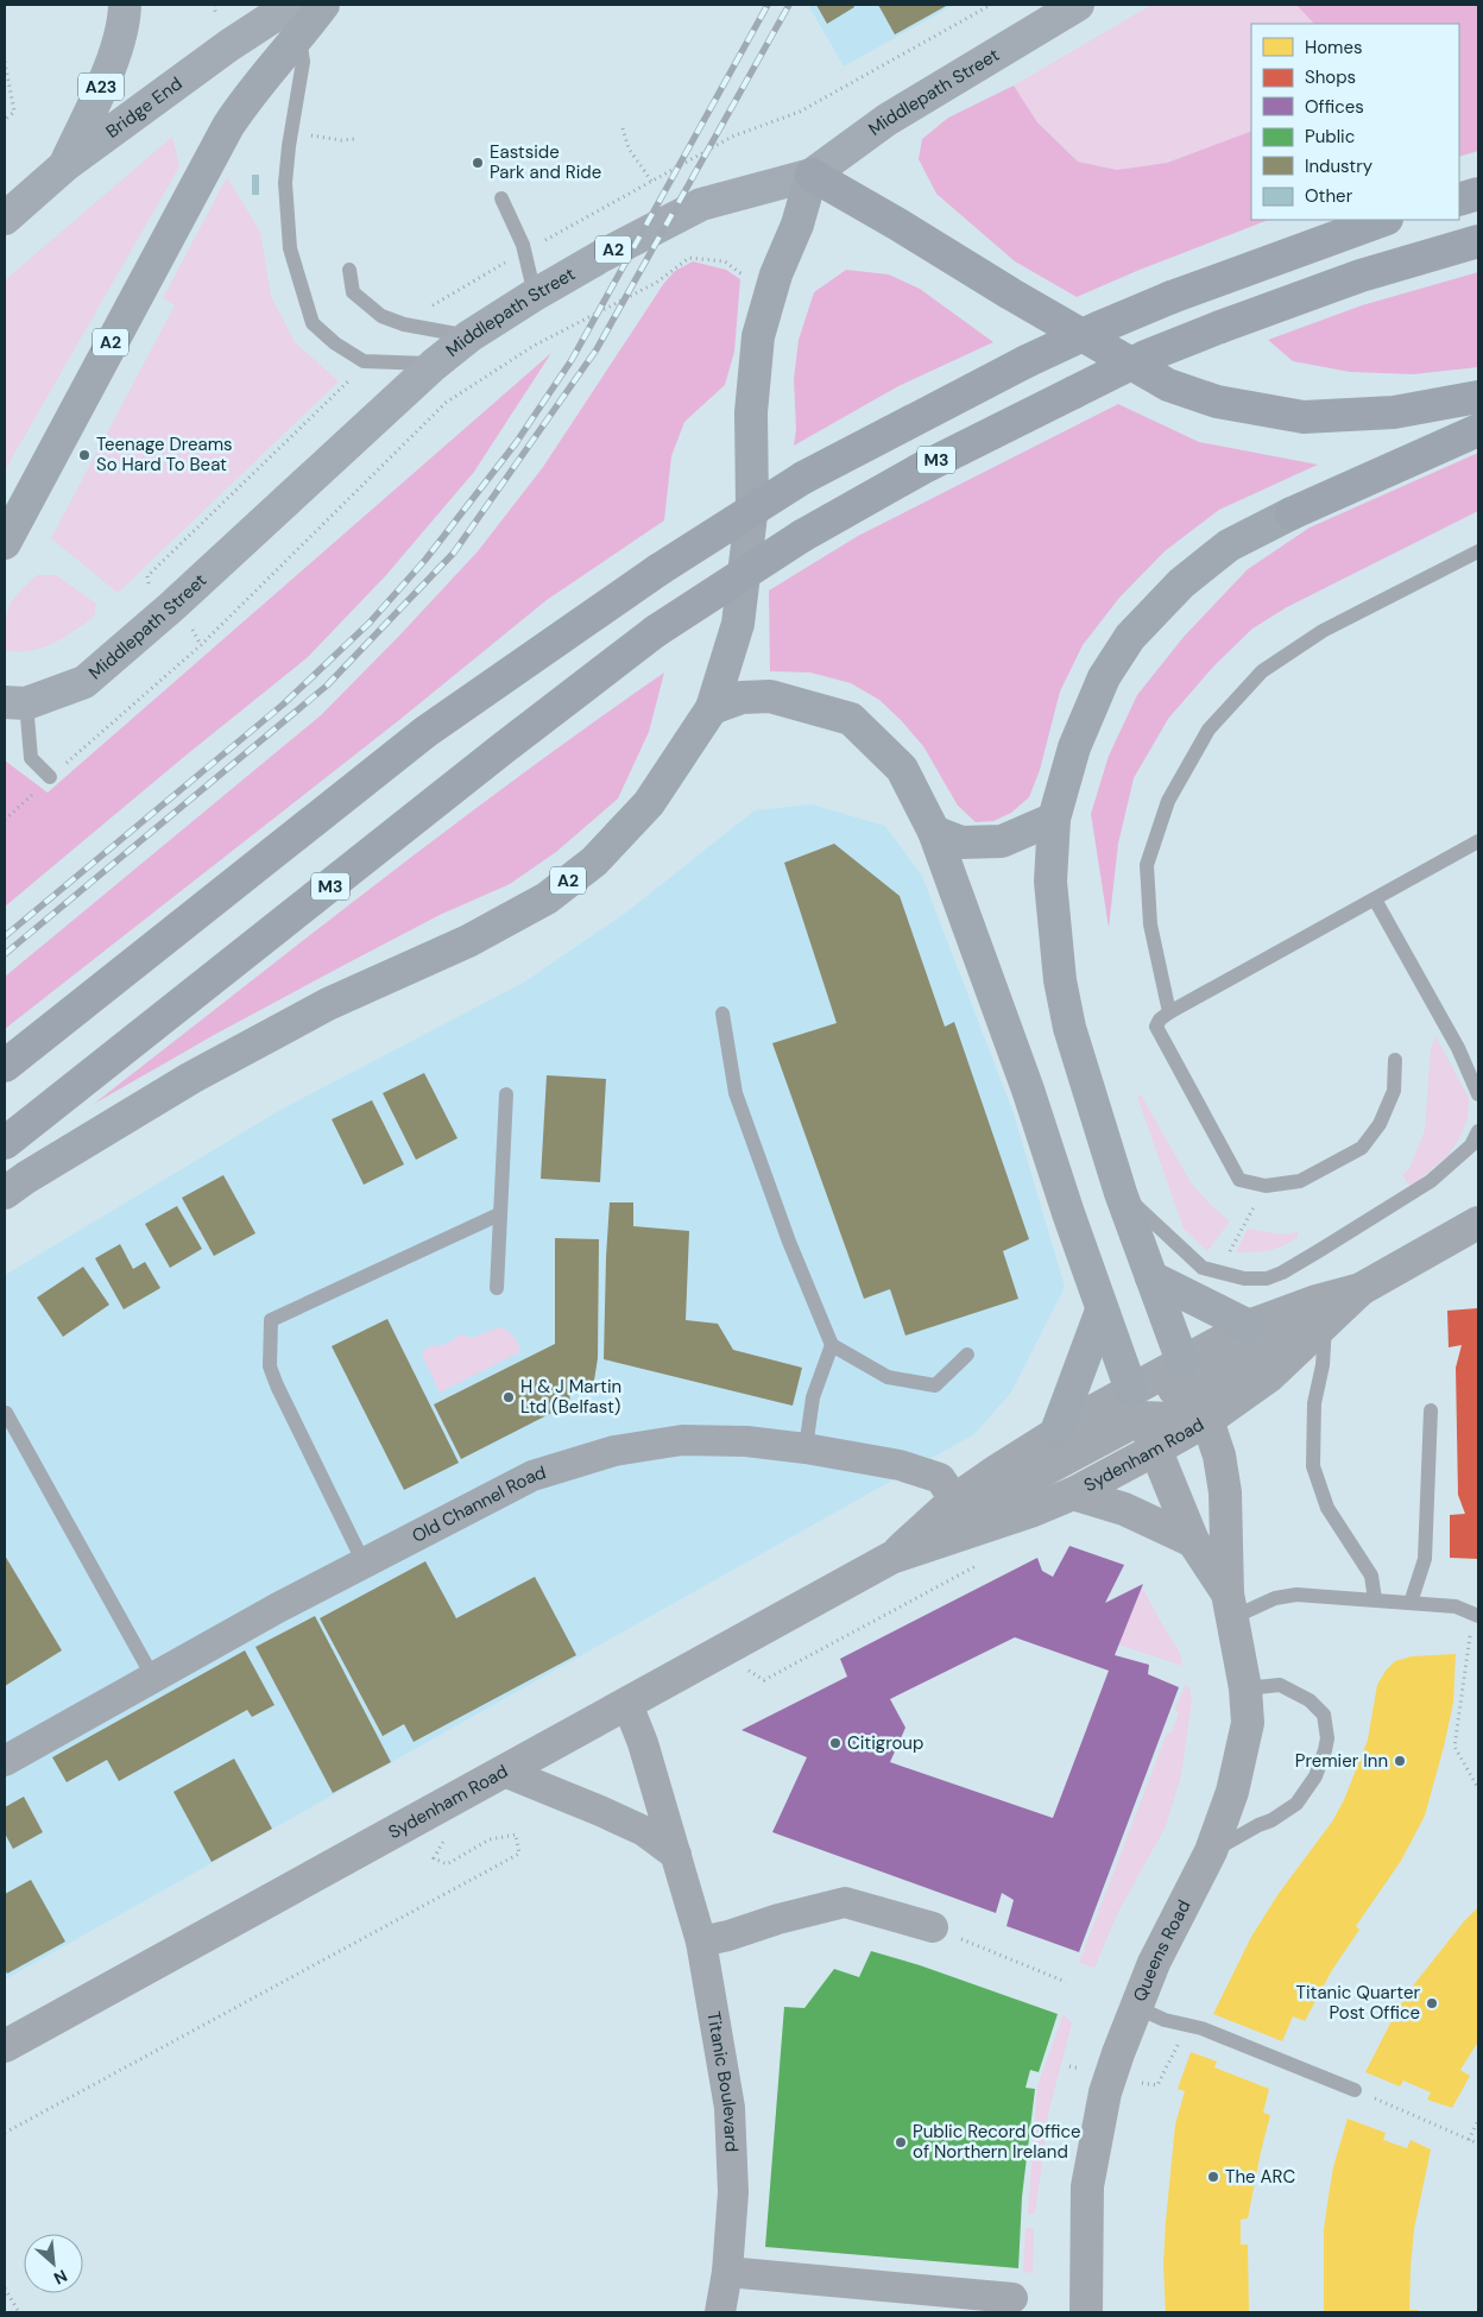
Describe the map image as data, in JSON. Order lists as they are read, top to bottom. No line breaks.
{"streets":{"highway":["A2","M3"],"main road":["A23","Middlepath Street","Bridge End"],"street":["Sydenham Road","Old Channel Road","Queens Road","Titanic Boulevard"]},"crossings":[["A23","Bridge End"],["Middlepath Street","A2"],["Sydenham Road","Old Channel Road"],["Sydenham Road","Queens Road"],["Sydenham Road","Titanic Boulevard"]],"places":["Eastside Park and Ride","Teenage Dreams So Hard To Beat","H & J Martin Ltd (Belfast)","Citigroup","Premier Inn","Titanic Quarter Post Office","Public Record Office of Northern Ireland","The ARC"],"legend":["Homes","Shops","Offices","Public","Industry","Other"],"north":"bottom right"}
